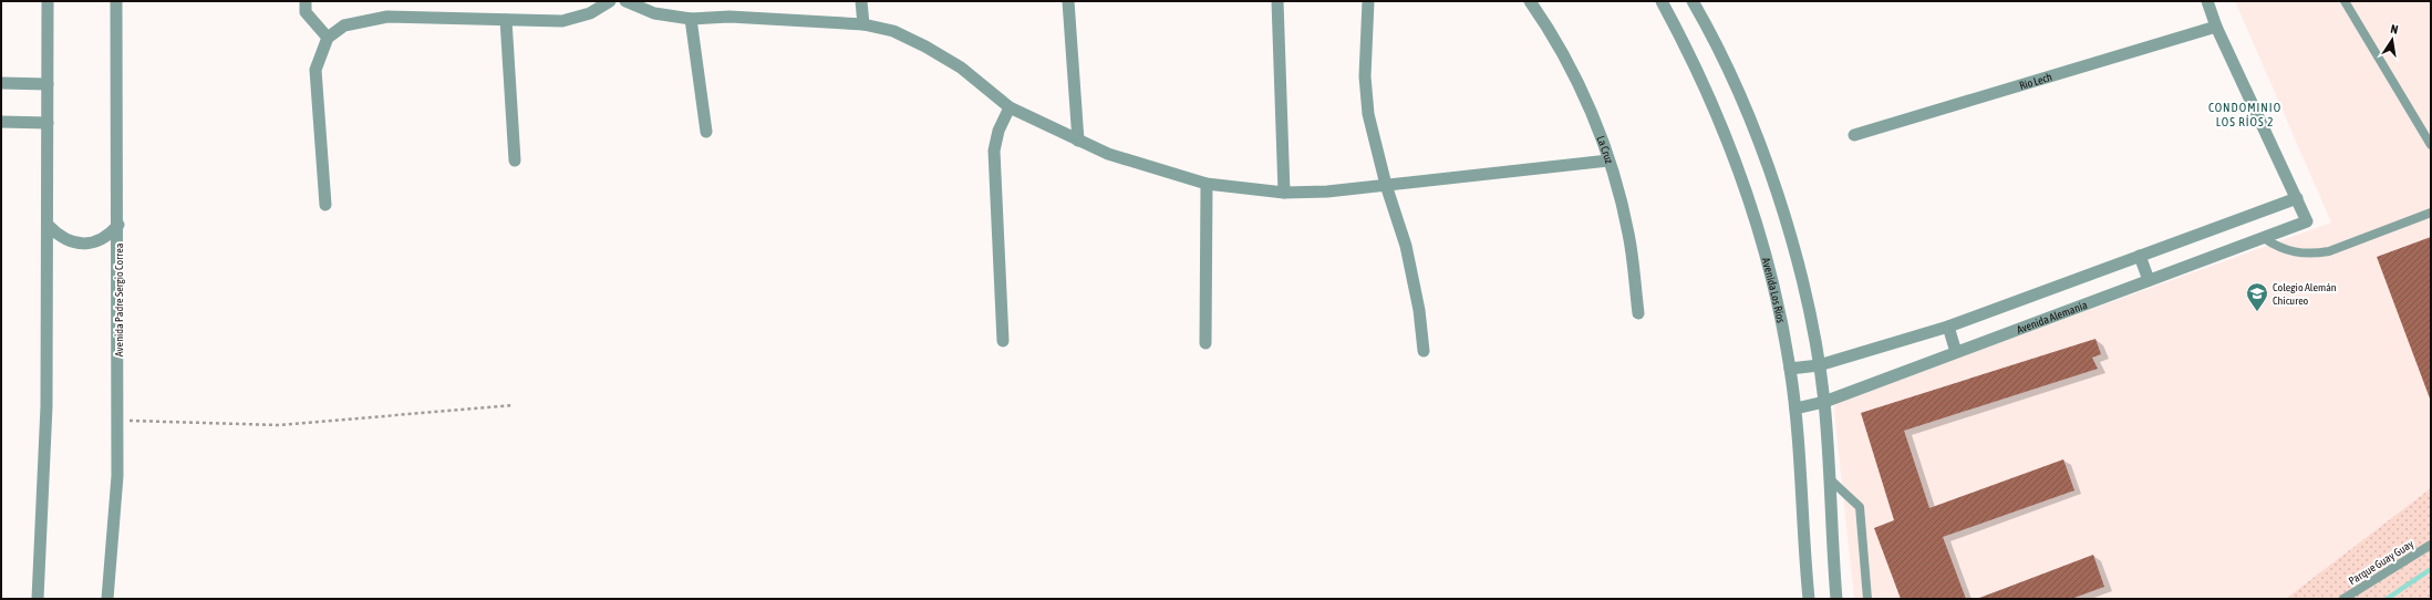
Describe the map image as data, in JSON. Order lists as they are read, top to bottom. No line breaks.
{"streets":{"street":["Rio Lech","La Cruz","Avenida Los Ríos","Avenida Padre Sergio Correa","Avenida Alemania"],"lane":["Parque Guay Guay"]},"crossings":[["Avenida Los Ríos","Avenida Alemania"]],"districts":["CONDOMINIO LOS RÍOS 2"],"places":{"school or university":["Colegio Alemán Chicureo"]},"north":"top"}
